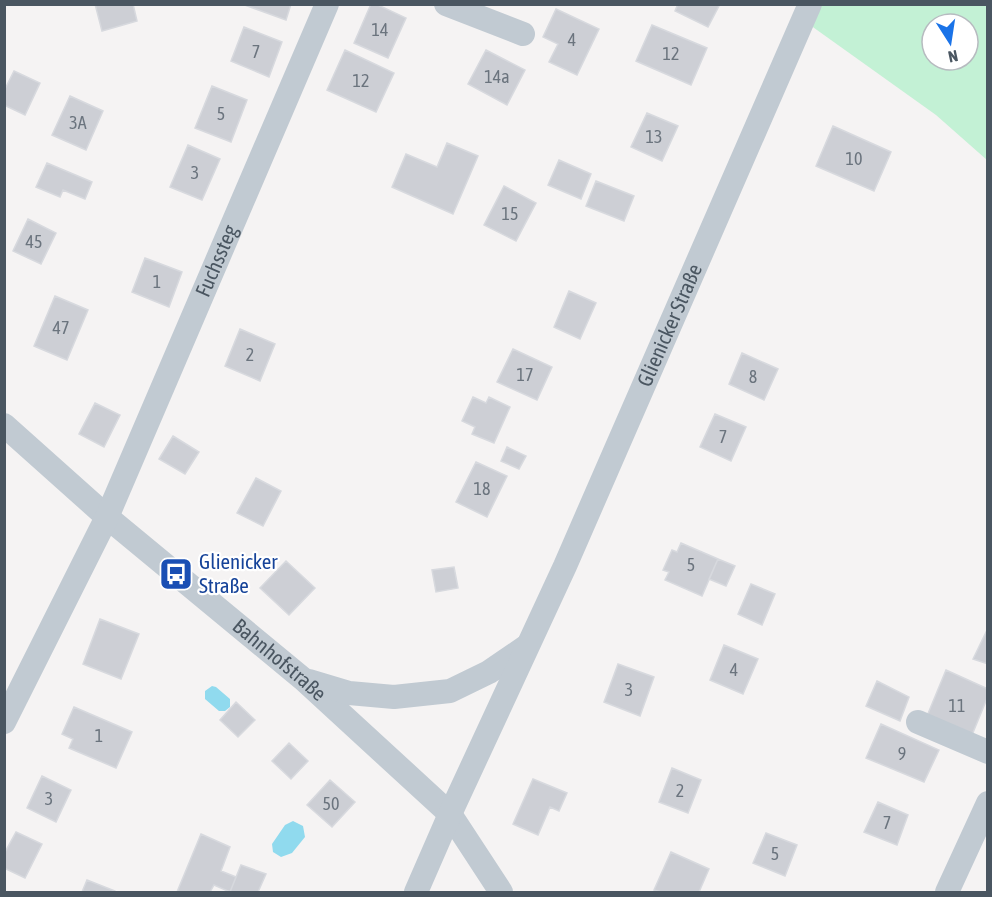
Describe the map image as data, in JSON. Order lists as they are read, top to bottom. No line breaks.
{"streets":{"street":["Fuchssteg","Glienicker Straße","Bahnhofstraße"]},"crossings":[["Fuchssteg","Bahnhofstraße"],["Glienicker Straße","Bahnhofstraße"]],"places":{"bus stop":["Glienicker Straße"]},"house_numbers":["14","4","7","12","14a","12","5","3A","13","10","3","15","45","1","47","2","17","8","7","18","5","4","3","11","1","9","2","3","50","7","5"],"north":"bottom"}
